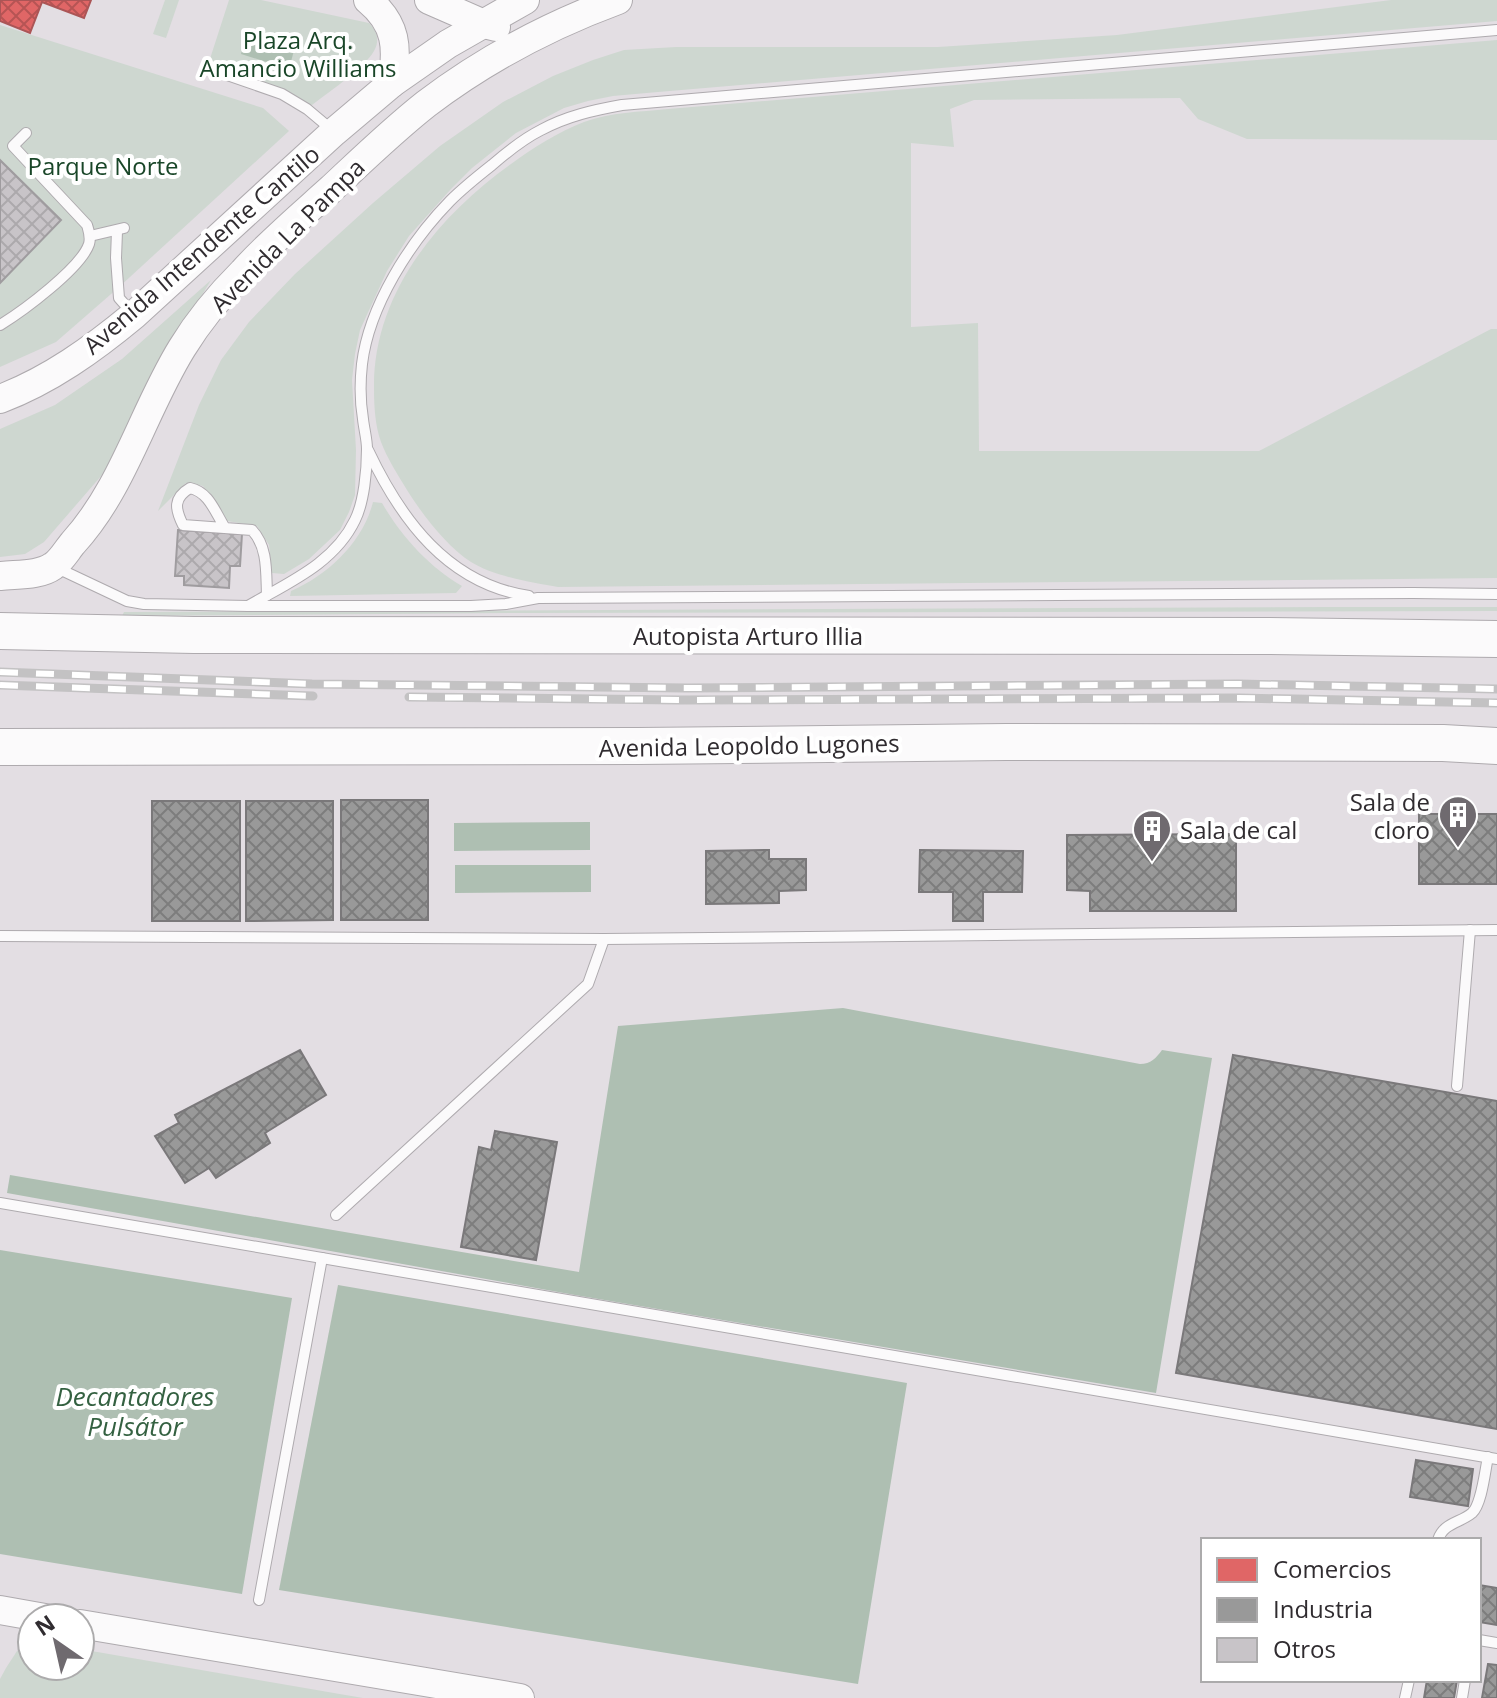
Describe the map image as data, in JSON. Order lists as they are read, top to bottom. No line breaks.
{"streets":{"highway":["Autopista Arturo Illia","Avenida Leopoldo Lugones"],"main road":["Avenida La Pampa","Avenida Intendente Cantilo"]},"water":["Decantadores Pulsátor"],"parks":["Plaza Arq. Amancio Williams","Parque Norte"],"places":{"building":["Sala de cloro","Sala de cal"]},"legend":["Comercios","Industria","Otros"],"north":"top left"}
